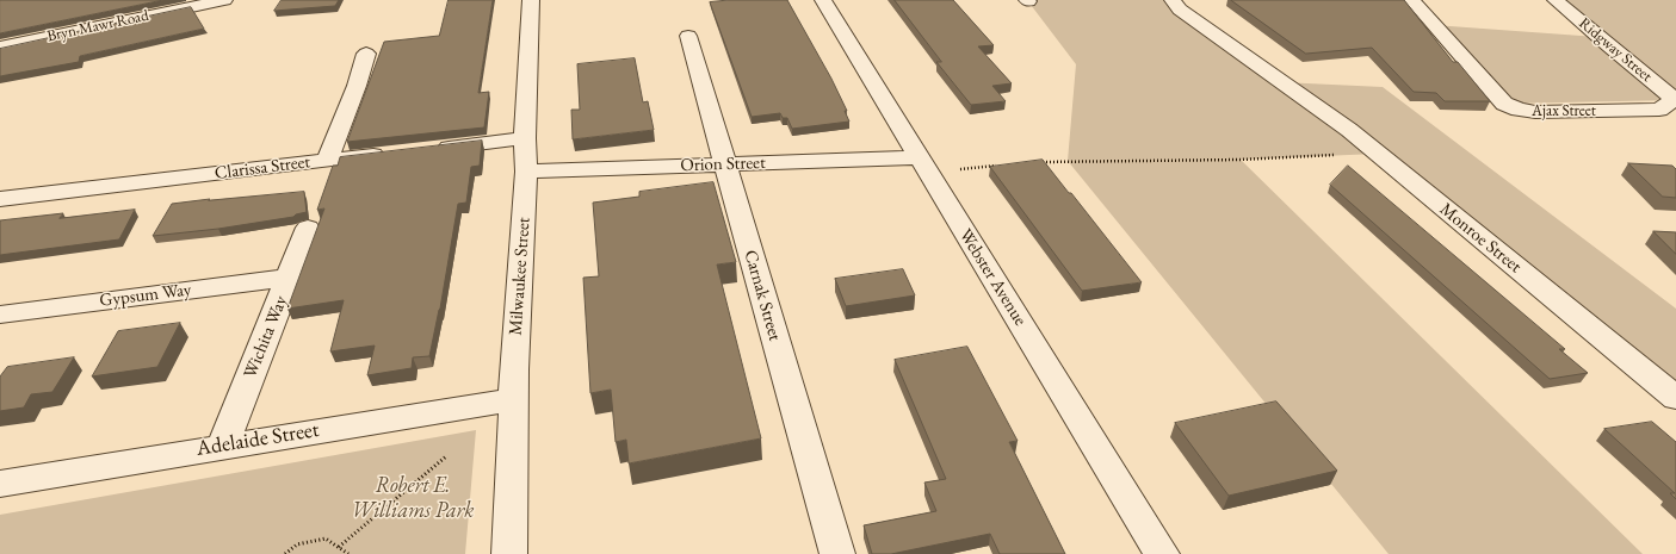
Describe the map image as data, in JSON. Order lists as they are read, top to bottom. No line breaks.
{"streets":{"street":["Bryn Mawr Road","Ridgway Street","Ajax Street","Orion Street","Clarissa Street","Monroe Street","Milwaukee Street","Webster Avenue","Gypsum Way","Carnak Street","Wichita Way","Adelaide Street"]},"crossings":[["Ridgway Street","Ajax Street"],["Orion Street","Milwaukee Street"],["Orion Street","Webster Avenue"],["Orion Street","Carnak Street"],["Milwaukee Street","Adelaide Street"],["Gypsum Way","Wichita Way"],["Wichita Way","Adelaide Street"]],"parks":["Robert E. Williams Park"]}
